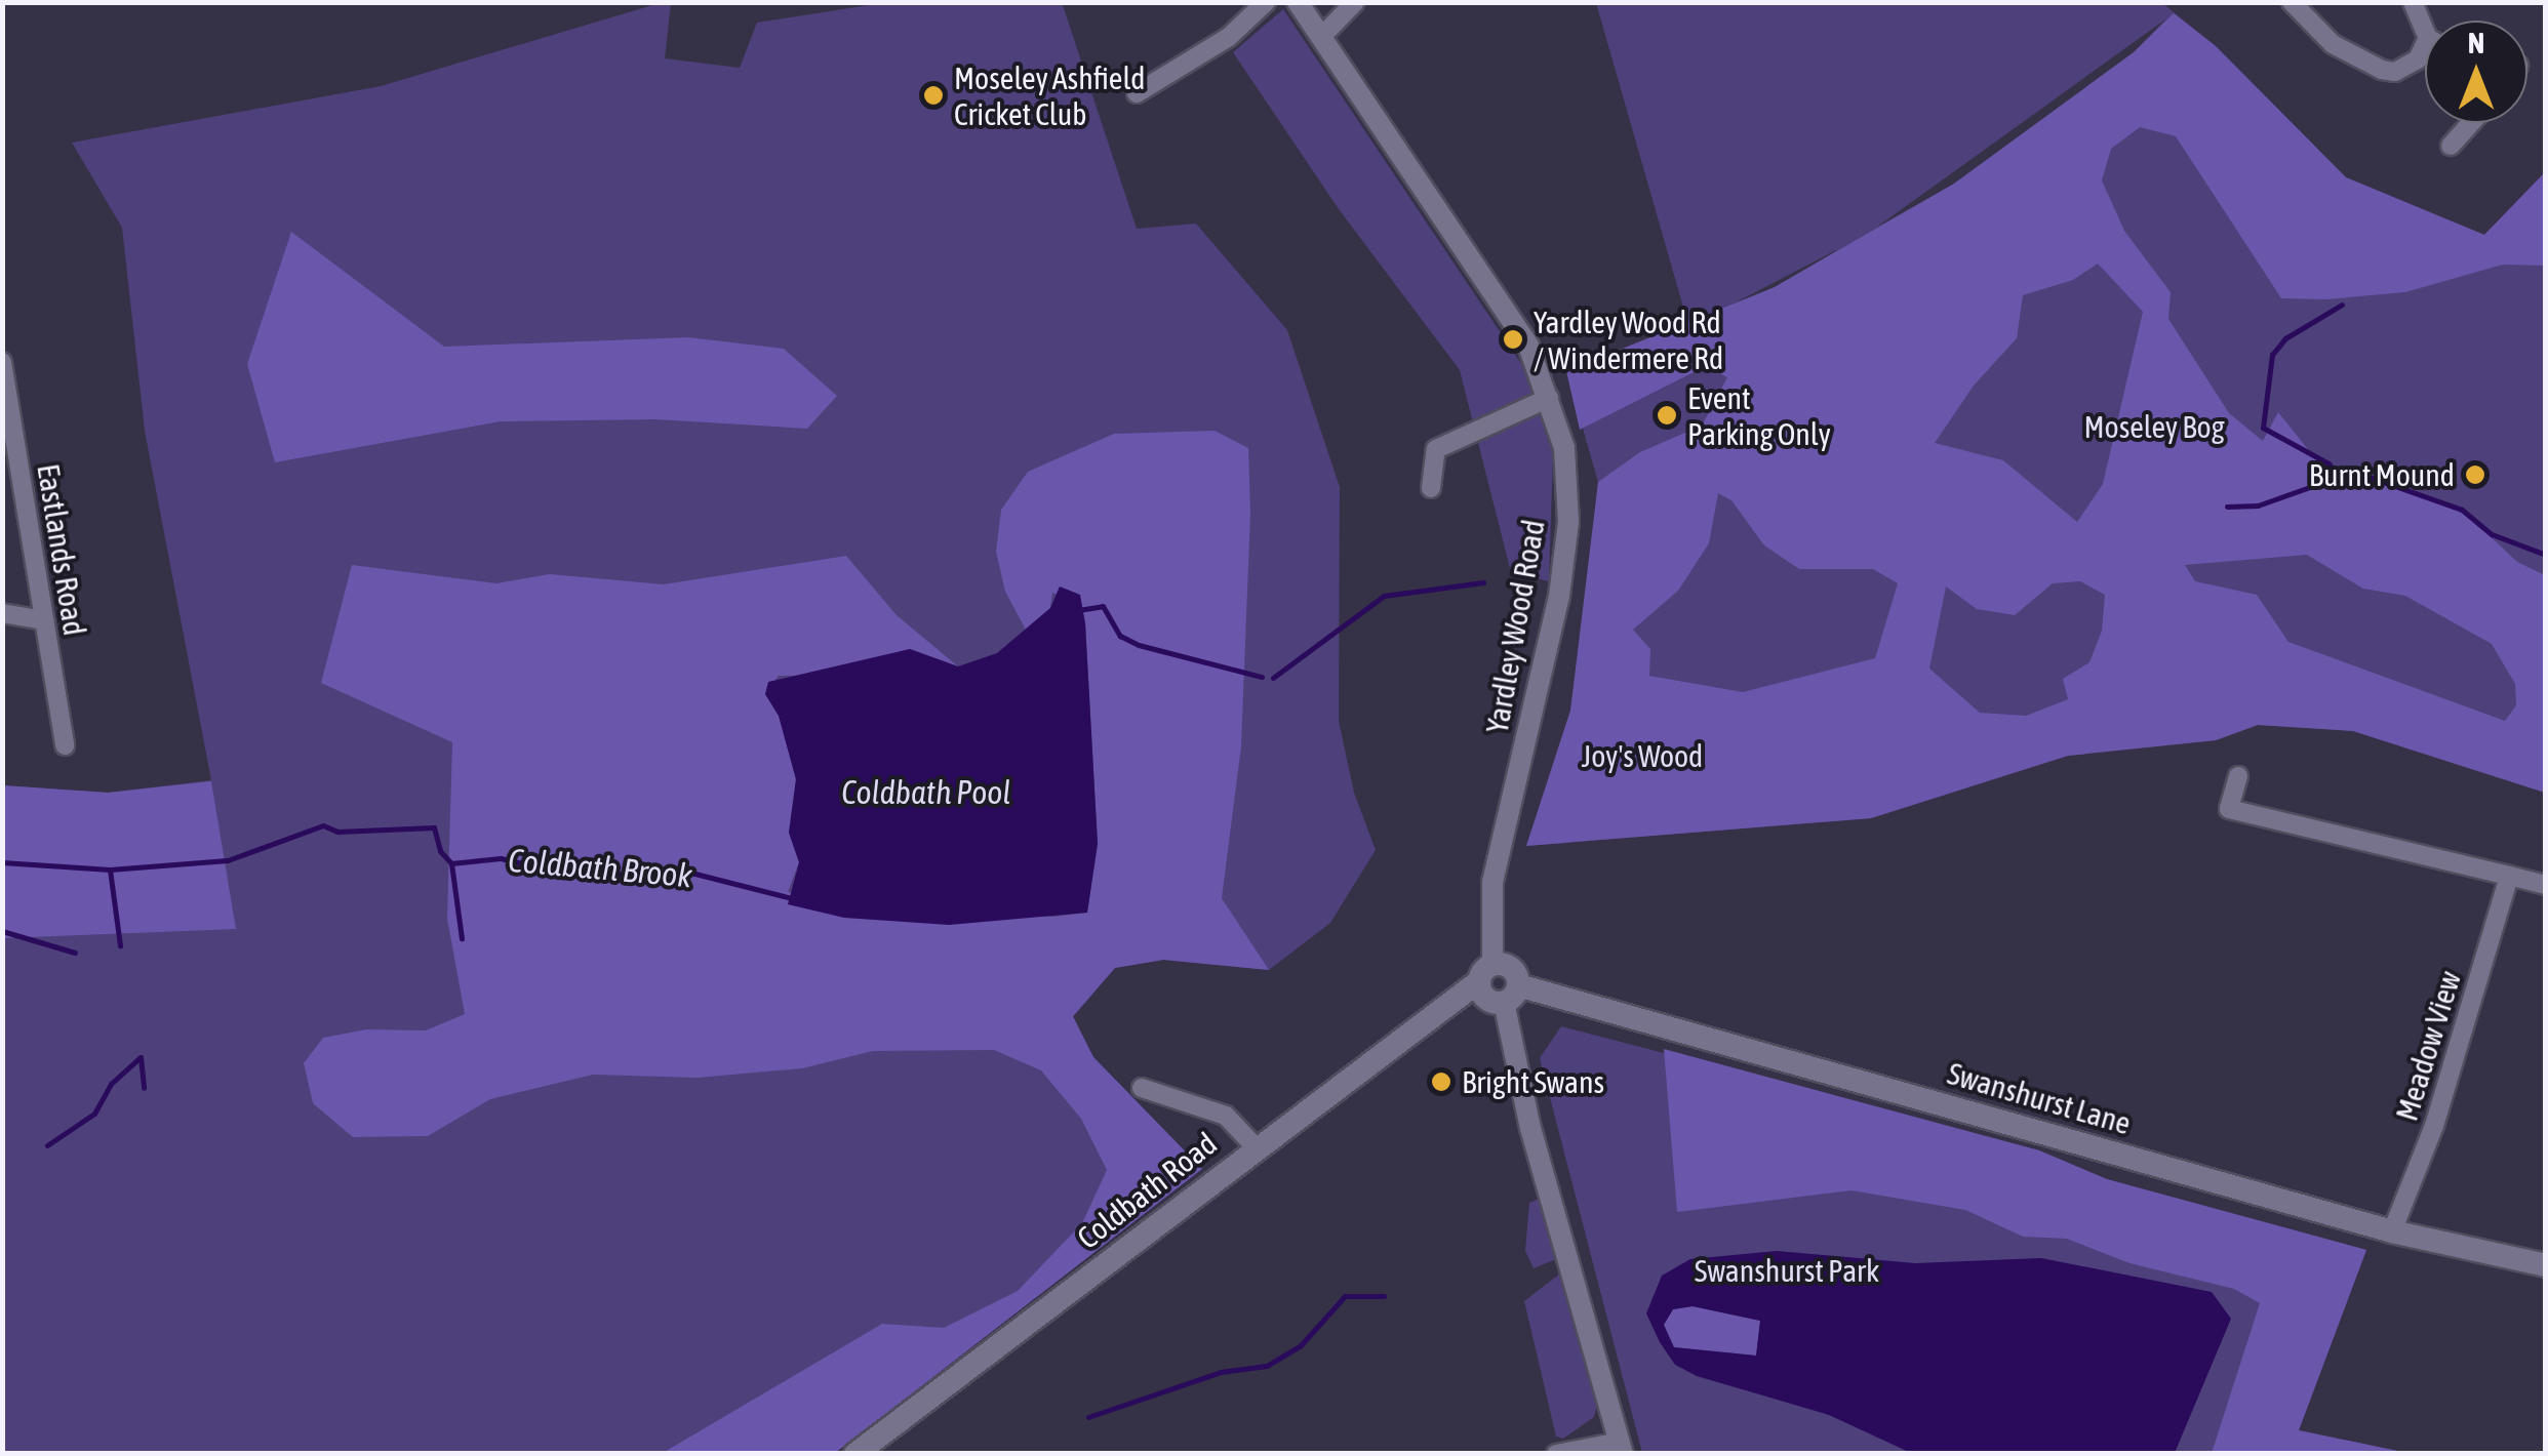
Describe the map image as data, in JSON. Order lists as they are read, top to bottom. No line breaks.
{"streets":{"main road":["Swanshurst Lane","Coldbath Road"],"street":["Eastlands Road","Yardley Wood Road","Meadow View"]},"crossings":[["Yardley Wood Road","Coldbath Road"],["Meadow View","Swanshurst Lane"]],"water":["Coldbath Pool","Coldbath Brook"],"parks":["Moseley Bog","Joy's Wood","Swanshurst Park"],"places":["Moseley Ashfield Cricket Club","Yardley Wood Rd / Windermere Rd","Event Parking Only","Burnt Mound","Bright Swans"],"north":"top"}
